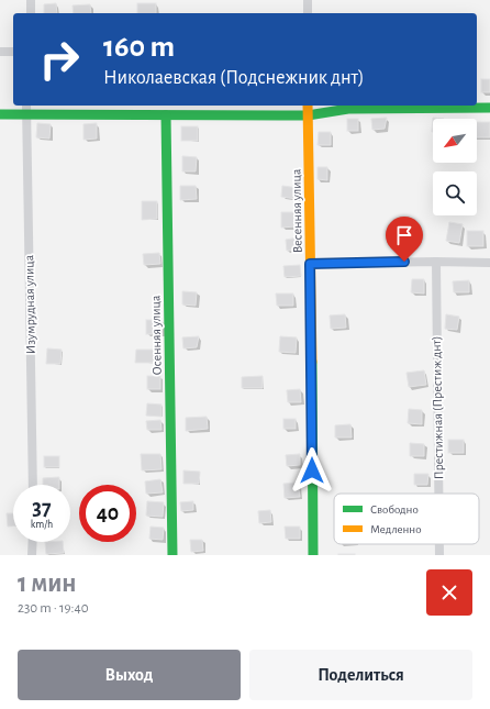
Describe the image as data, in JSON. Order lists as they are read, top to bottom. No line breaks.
{"streets":{"street":["Весенняя улица","Изумрудная улица","Осенняя улица","Престижная (Престиж днт)"]},"legend":["Свободно","Медленно"],"north":"bottom left","page":{"turn":["160 m","Николаевская (Подснежник днт)"],"speed":"37 km/h","limit":"40","heading":["1 мин","230 m · 19:40"],"buttons":["Выход","Поделиться"]}}
